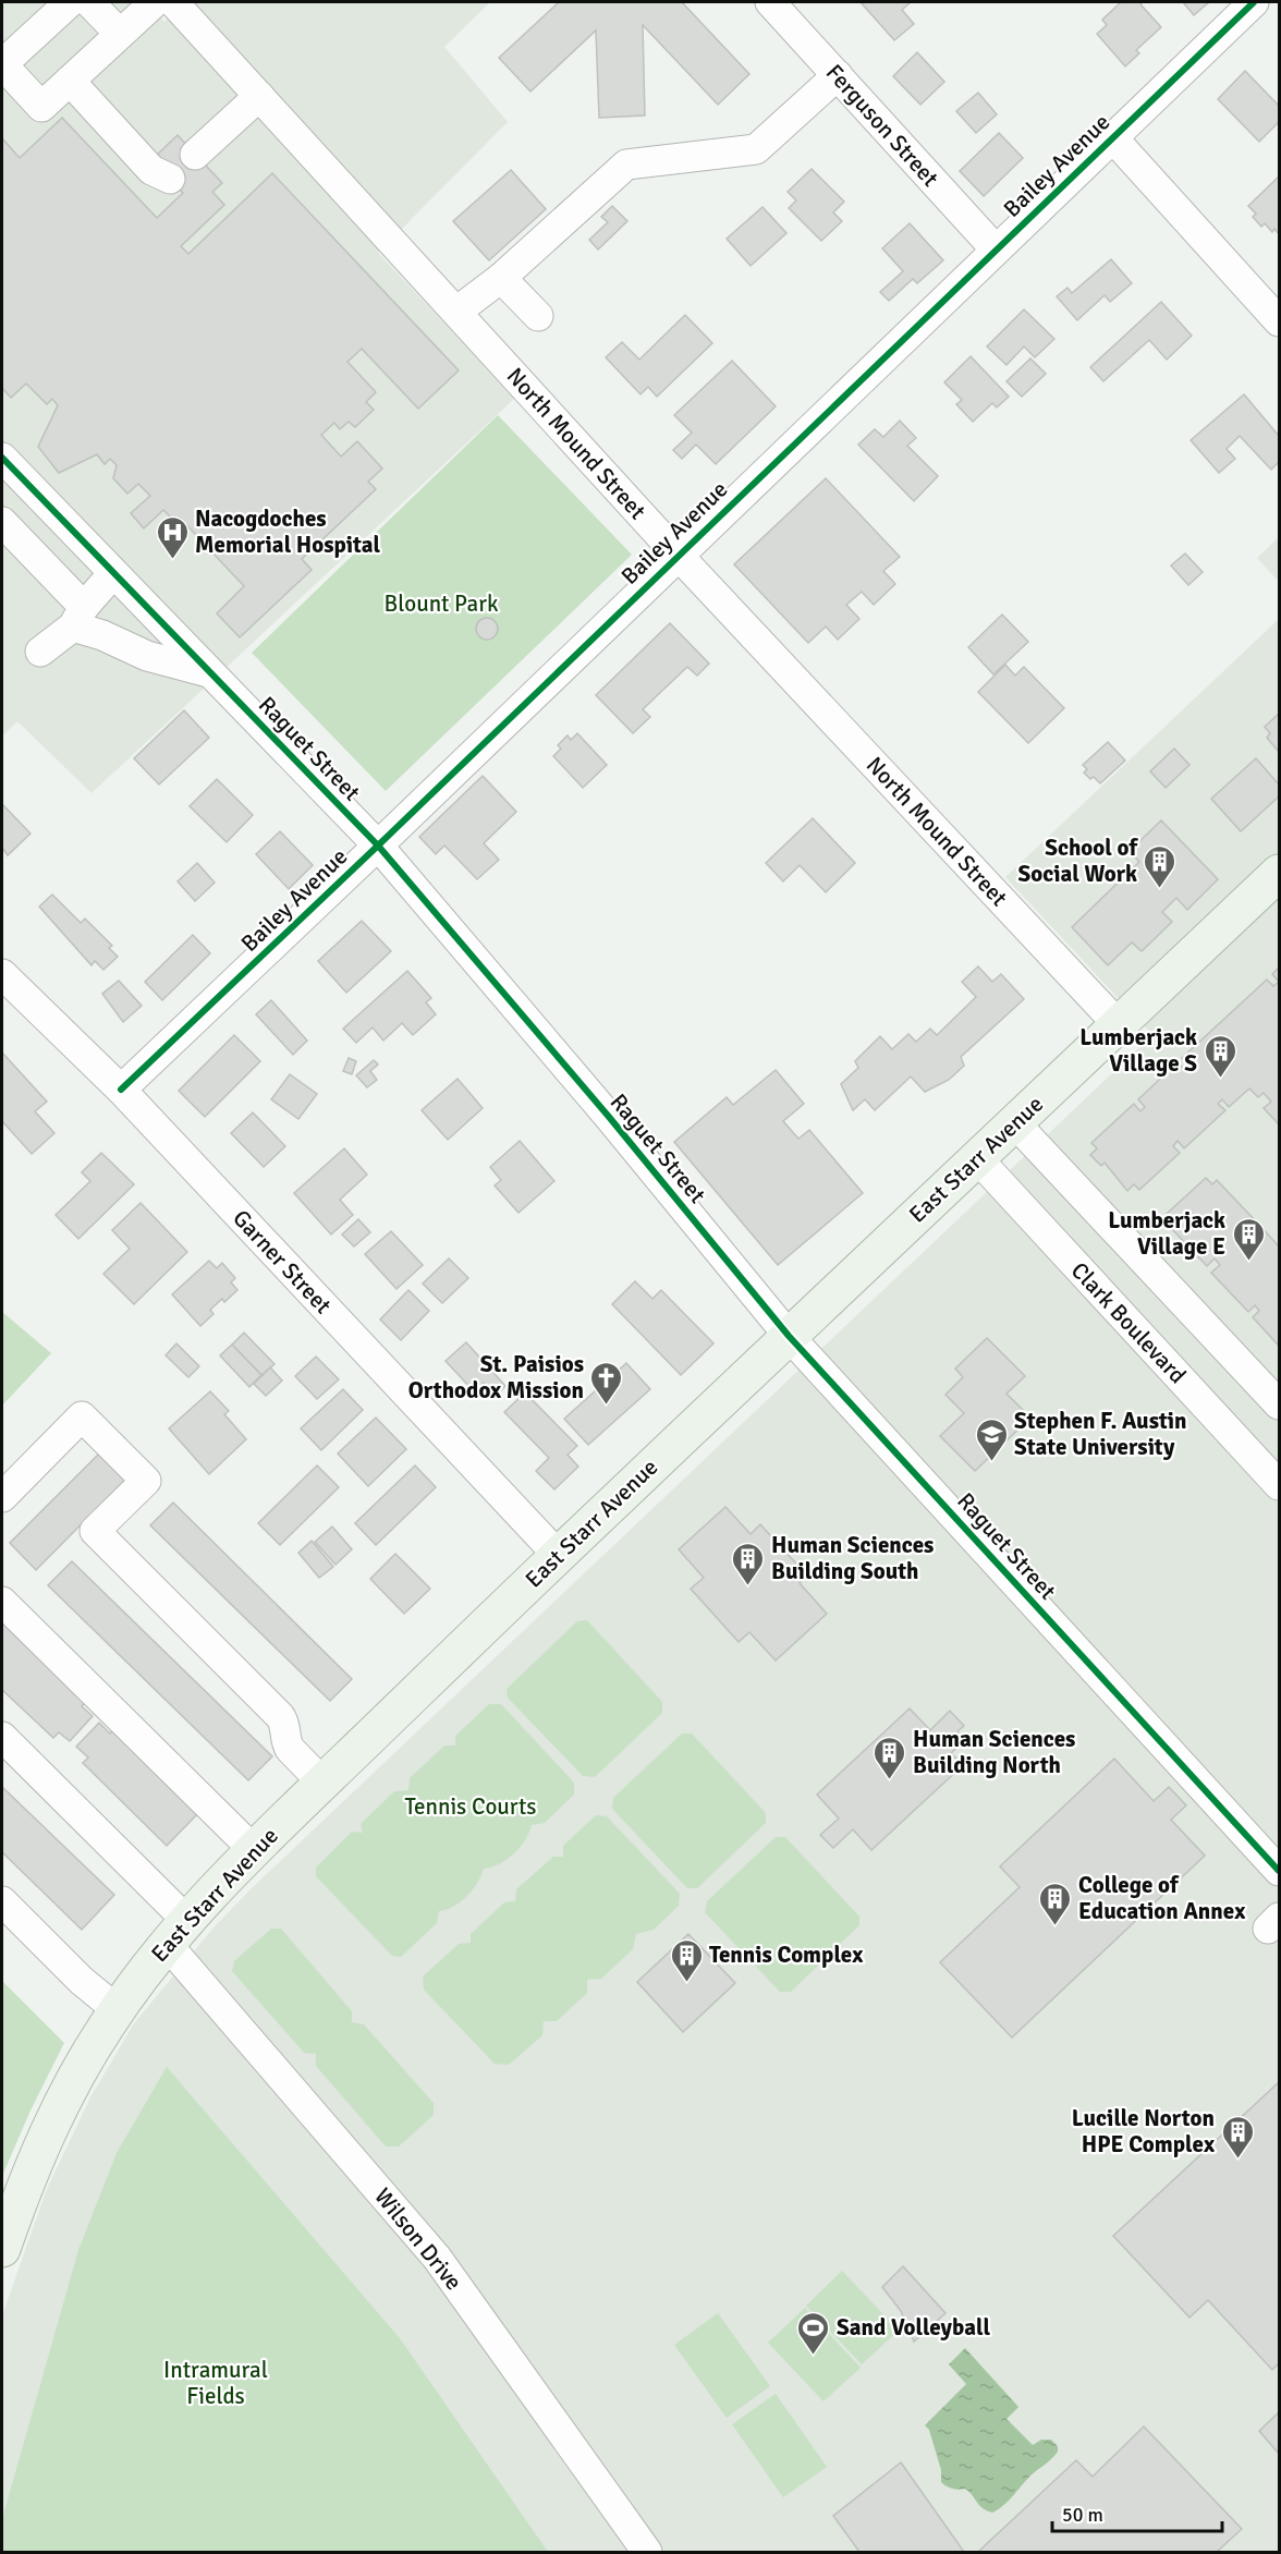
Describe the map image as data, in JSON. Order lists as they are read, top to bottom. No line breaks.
{"streets":{"main road":["East Starr Avenue"],"street":["Ferguson Street","Bailey Avenue","North Mound Street","Raguet Street","Garner Street","Clark Boulevard","Wilson Drive"]},"crossings":[["Ferguson Street","Bailey Avenue"],["Bailey Avenue","North Mound Street"],["Bailey Avenue","Raguet Street"],["Bailey Avenue","Garner Street"],["North Mound Street","East Starr Avenue"],["Raguet Street","East Starr Avenue"],["East Starr Avenue","Garner Street"],["East Starr Avenue","Clark Boulevard"],["East Starr Avenue","Wilson Drive"]],"parks":["Blount Park","Tennis Courts","Intramural Fields"],"places":{"hospital":["Nacogdoches Memorial Hospital"],"building":["School of Social Work","Lumberjack Village S","Lumberjack Village E","Human Sciences Building South","Human Sciences Building North","College of Education Annex","Tennis Complex","Lucille Norton HPE Complex"],"church":["St. Paisios Orthodox Mission"],"school or university":["Stephen F. Austin State University"],"sports":["Sand Volleyball"]},"scale_bar":"50 m"}
